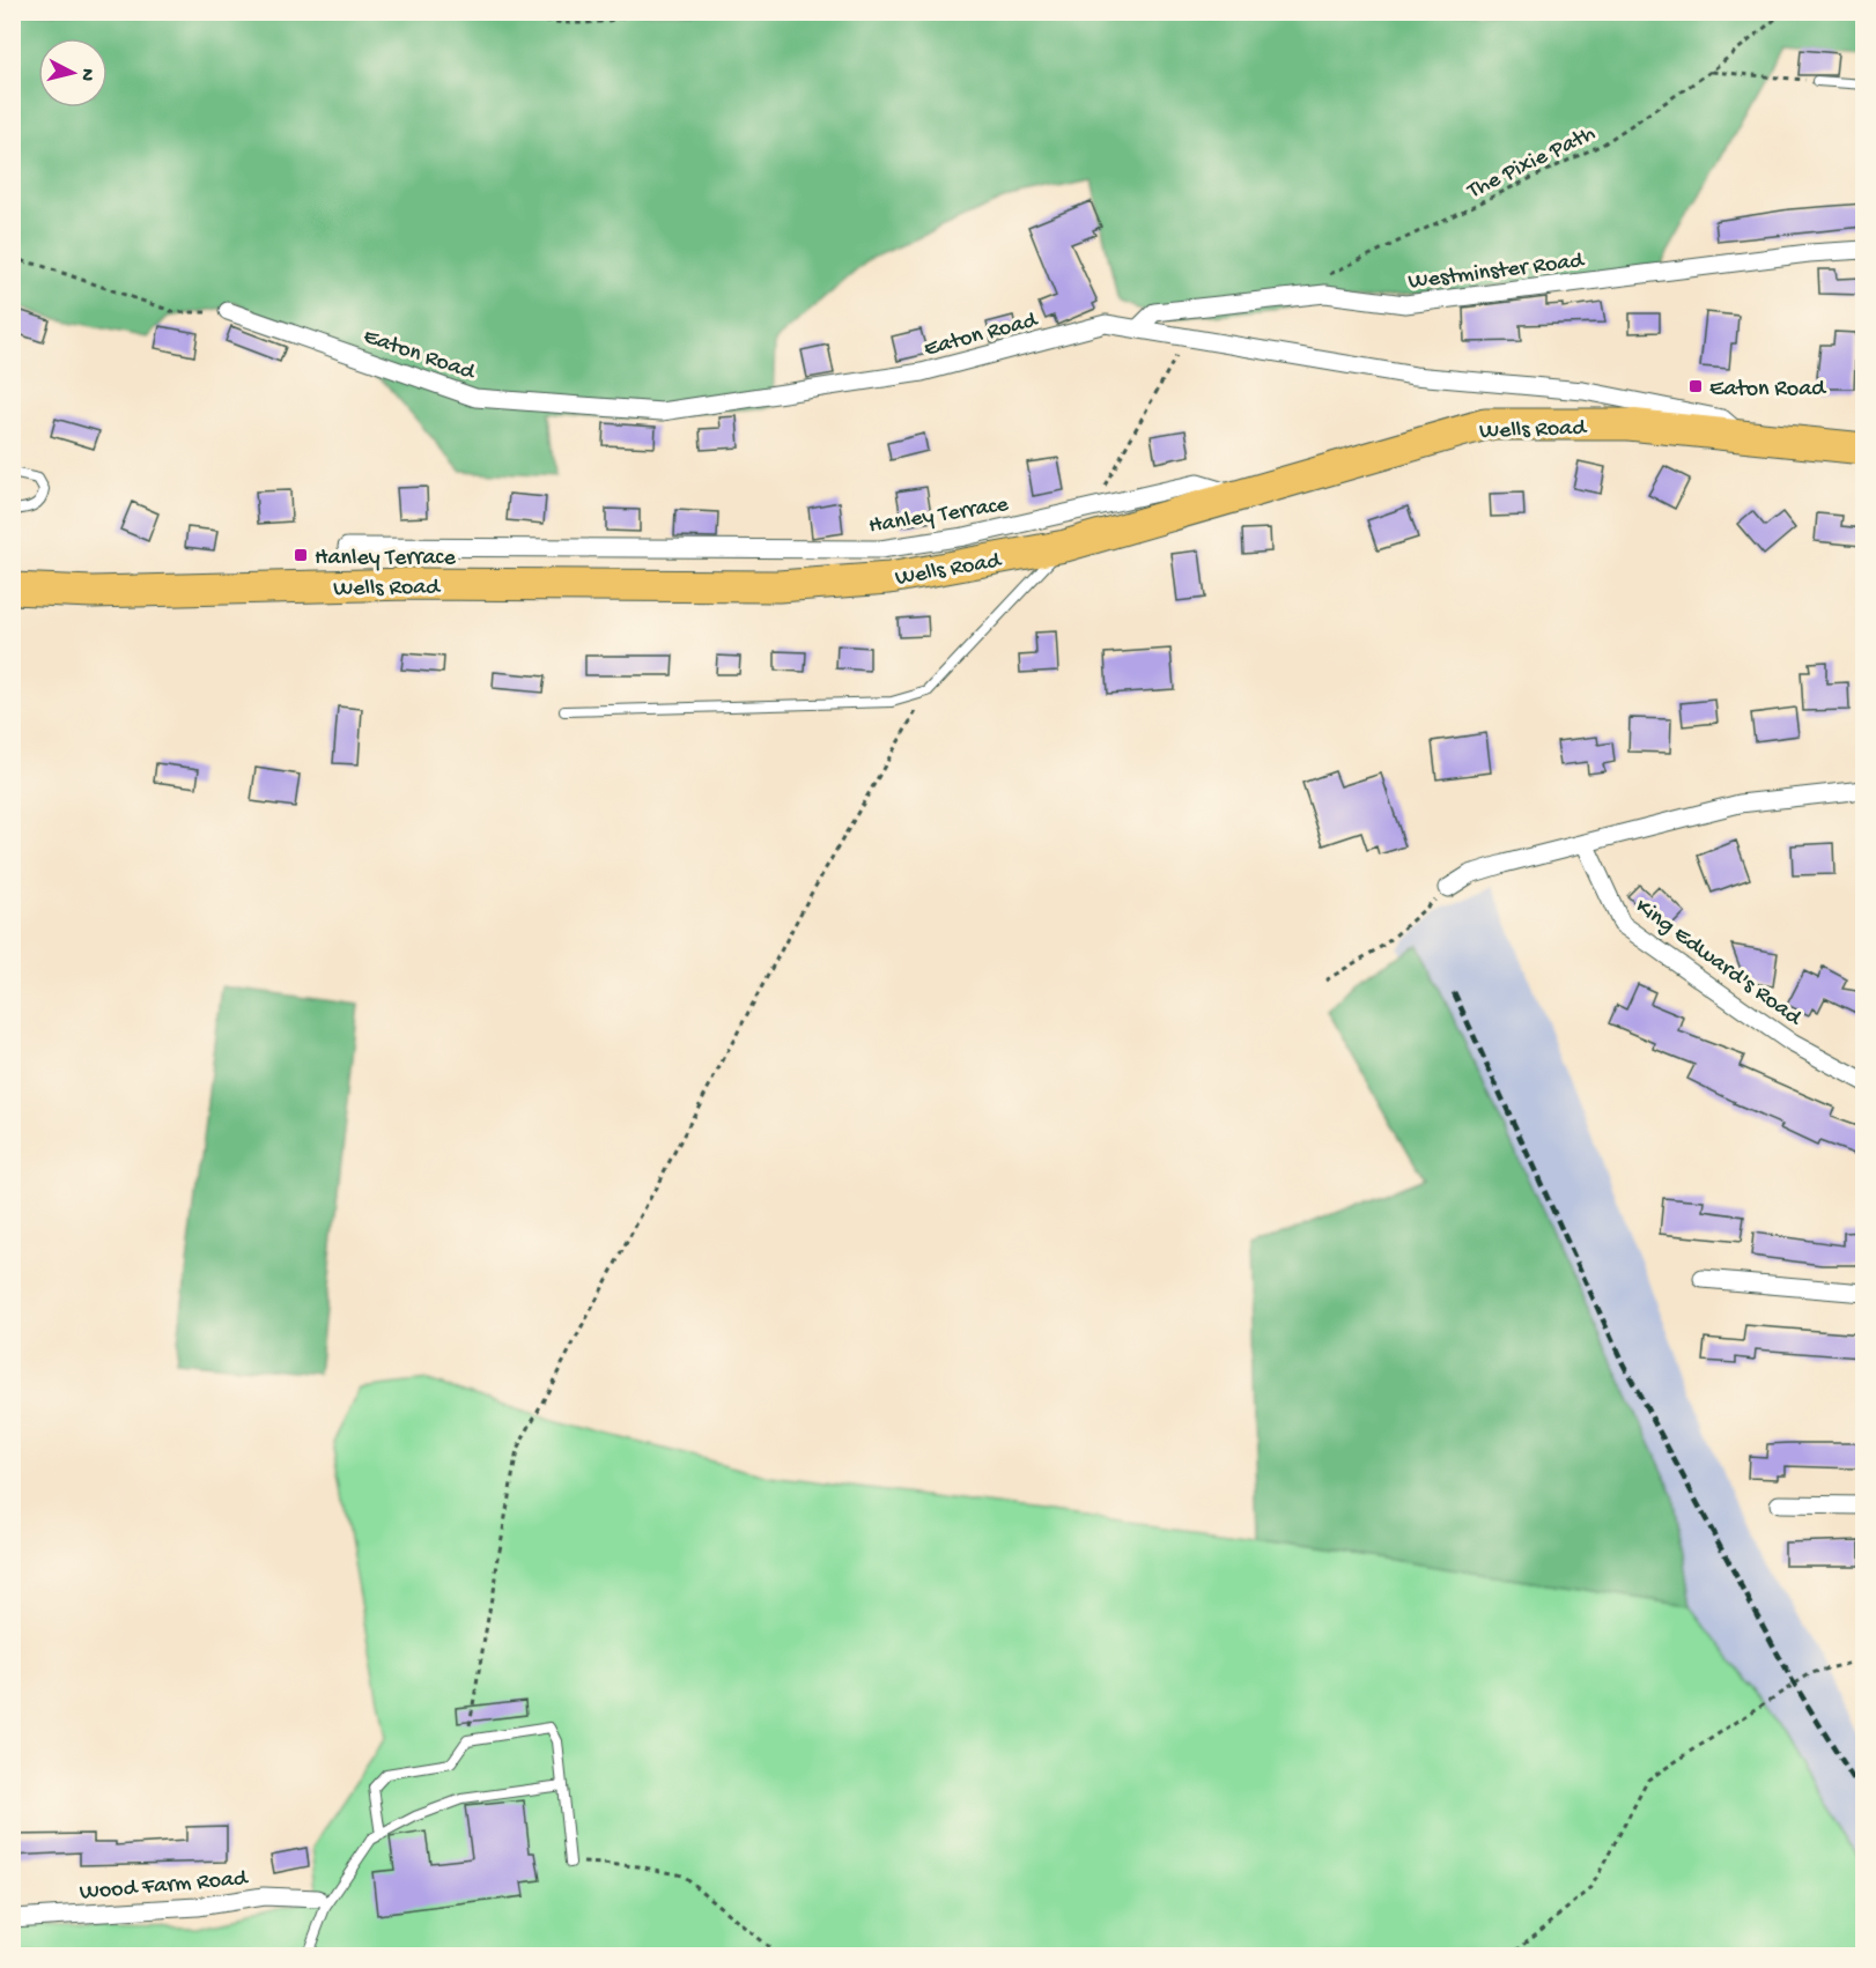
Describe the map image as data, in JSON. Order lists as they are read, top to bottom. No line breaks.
{"streets":{"highway":["Wells Road"],"street":["Westminster Road","Eaton Road","Hanley Terrace","King Edward's Road","Wood Farm Road"],"path":["The Pixie Path"]},"crossings":[["Westminster Road","Eaton Road"],["Eaton Road","Wells Road"],["Wells Road","Hanley Terrace"]],"places":{"transit":["Eaton Road","Hanley Terrace"]},"north":"right"}
